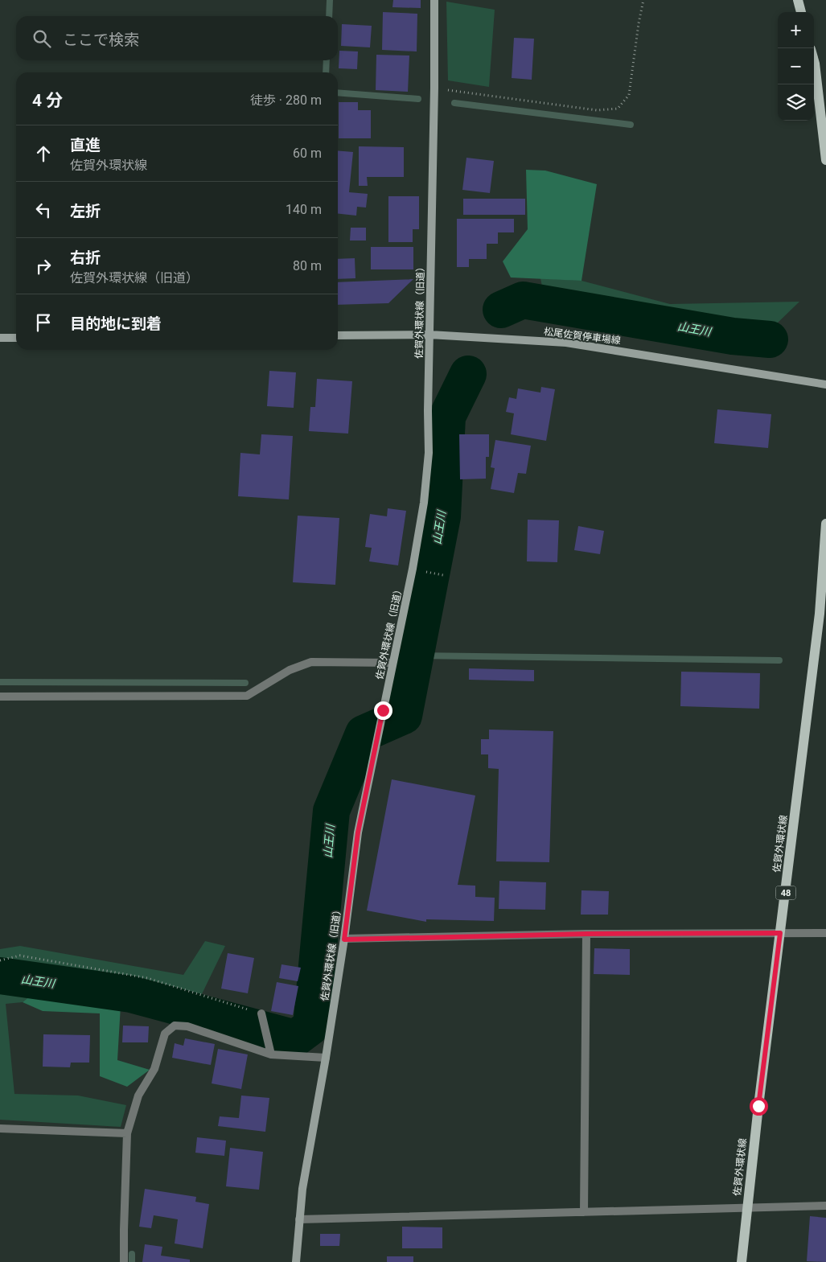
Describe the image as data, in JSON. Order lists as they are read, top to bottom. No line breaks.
{"streets":{"main road":["佐賀外環状線","48"],"street":["佐賀外環状線（旧道）","松尾佐賀停車場線"]},"crossings":[["佐賀外環状線（旧道）","松尾佐賀停車場線"]],"water":["山王川"],"page":{"map_buttons":["+","−"],"search":"ここで検索","heading":["4 分","徒歩 · 280 m"],"list":[["直進","佐賀外環状線","60 m"],["左折","140 m"],["右折","佐賀外環状線（旧道）","80 m"],"目的地に到着"]}}
